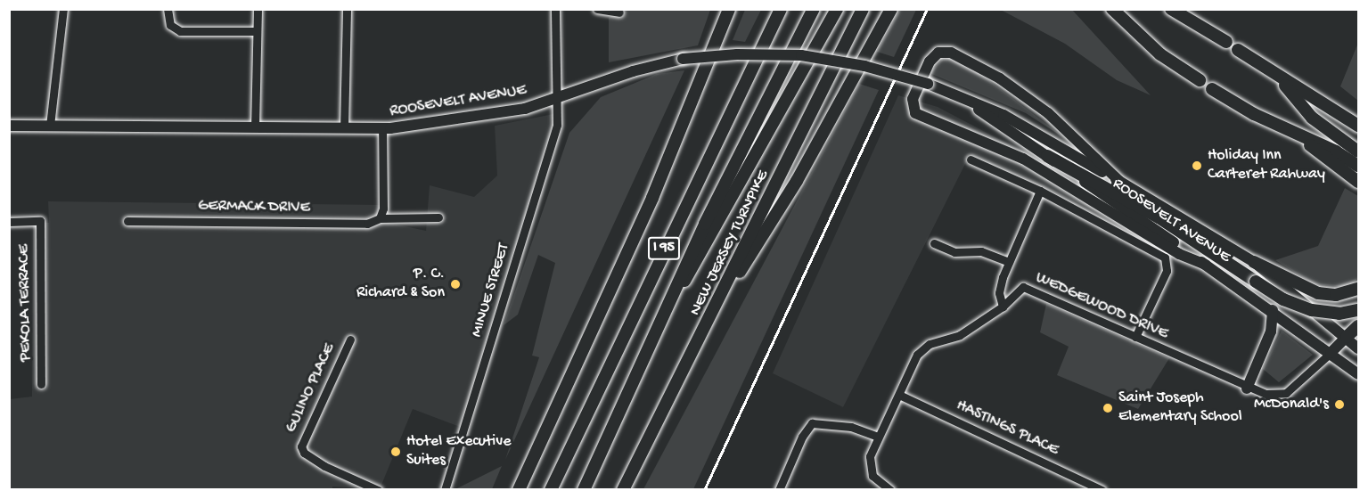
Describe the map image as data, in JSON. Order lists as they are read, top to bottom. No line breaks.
{"streets":{"highway":["NEW JERSEY TURNPIKE","I 95"],"main road":["ROOSEVELT AVENUE"],"street":["GERMACK DRIVE","MINUE STREET","PEKOLA TERRACE","WEDGEWOOD DRIVE","GULINO PLACE","HASTINGS PLACE"]},"crossings":[["ROOSEVELT AVENUE","MINUE STREET"],["ROOSEVELT AVENUE","WEDGEWOOD DRIVE"],["WEDGEWOOD DRIVE","HASTINGS PLACE"]],"places":["Holiday Inn Carteret Rahway","P. C. Richard & Son","McDonald's","Saint Joseph Elementary School","Hotel Executive Suites"]}
